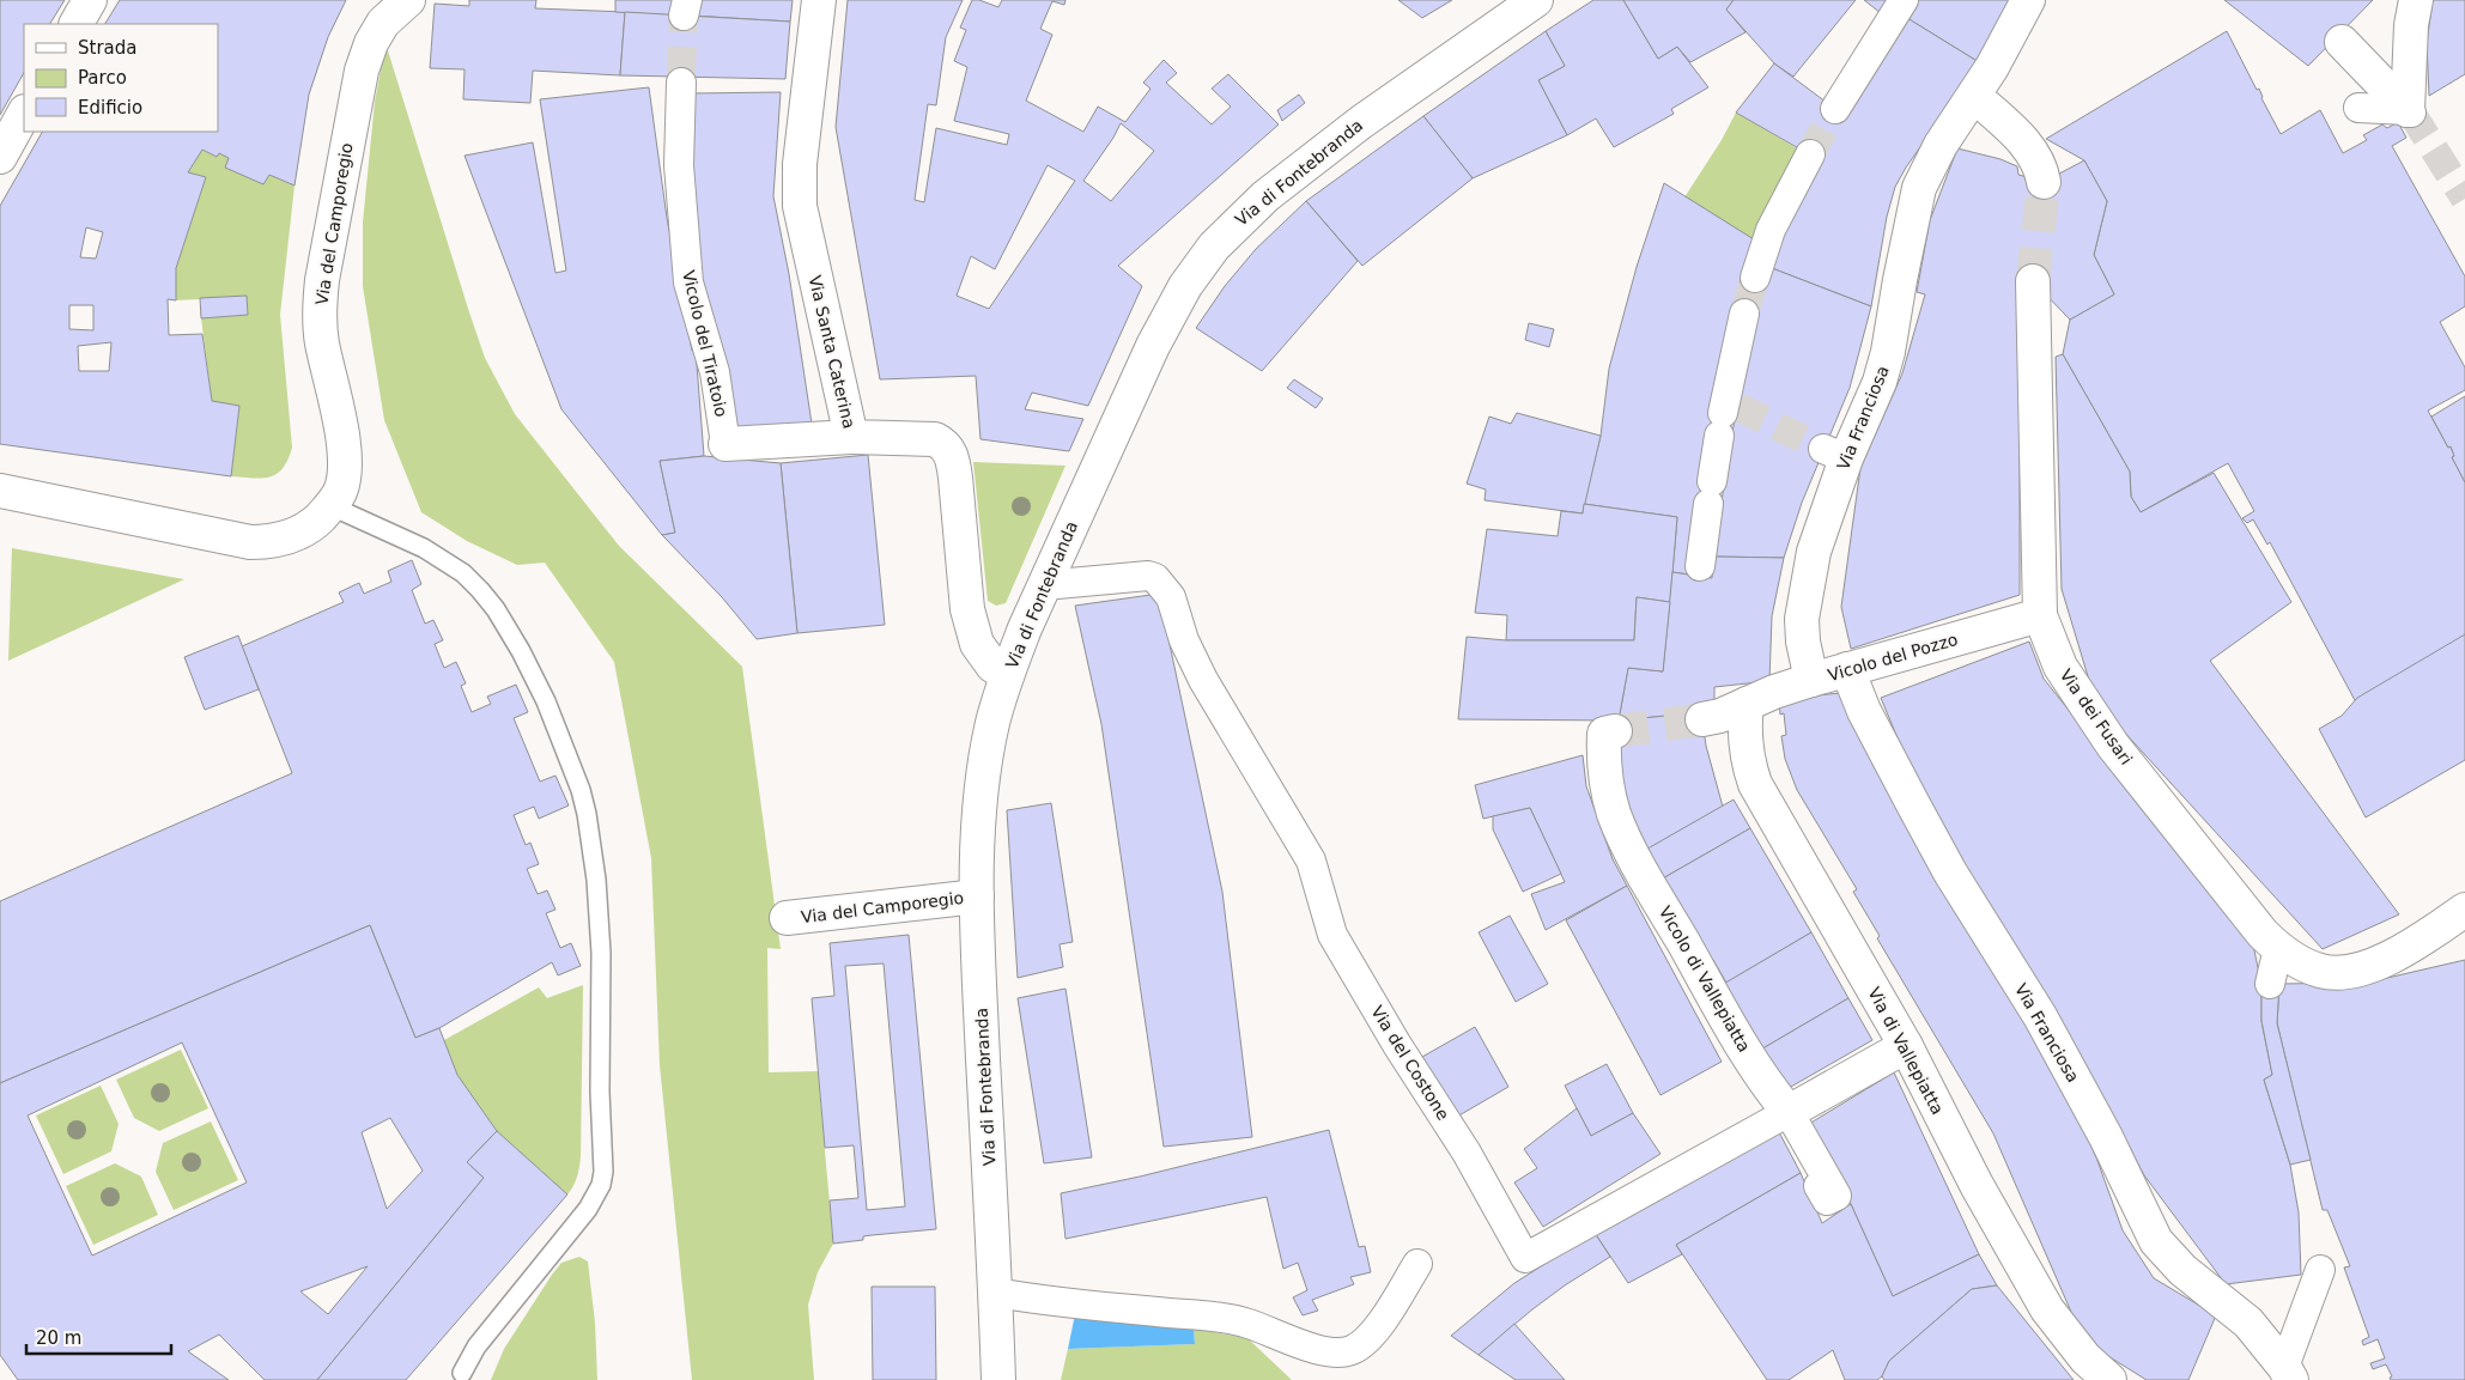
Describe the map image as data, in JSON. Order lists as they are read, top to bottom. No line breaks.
{"streets":{"street":["Via di Fontebranda","Via del Camporegio","Vicolo del Tiratoio","Via Santa Caterina","Via Franciosa","Vicolo del Pozzo","Via dei Fusari","Vicolo di Vallepiatta","Via di Vallepiatta","Via del Costone"]},"crossings":[["Via di Fontebranda","Via del Camporegio"],["Via di Fontebranda","Via Santa Caterina"],["Via di Fontebranda","Via del Costone"],["Vicolo del Tiratoio","Via Santa Caterina"],["Via Franciosa","Vicolo del Pozzo"],["Vicolo del Pozzo","Via dei Fusari"],["Vicolo del Pozzo","Via di Vallepiatta"],["Vicolo di Vallepiatta","Via del Costone"],["Via di Vallepiatta","Via del Costone"]],"legend":["Strada","Parco","Edificio"],"scale_bar":"20 m"}
